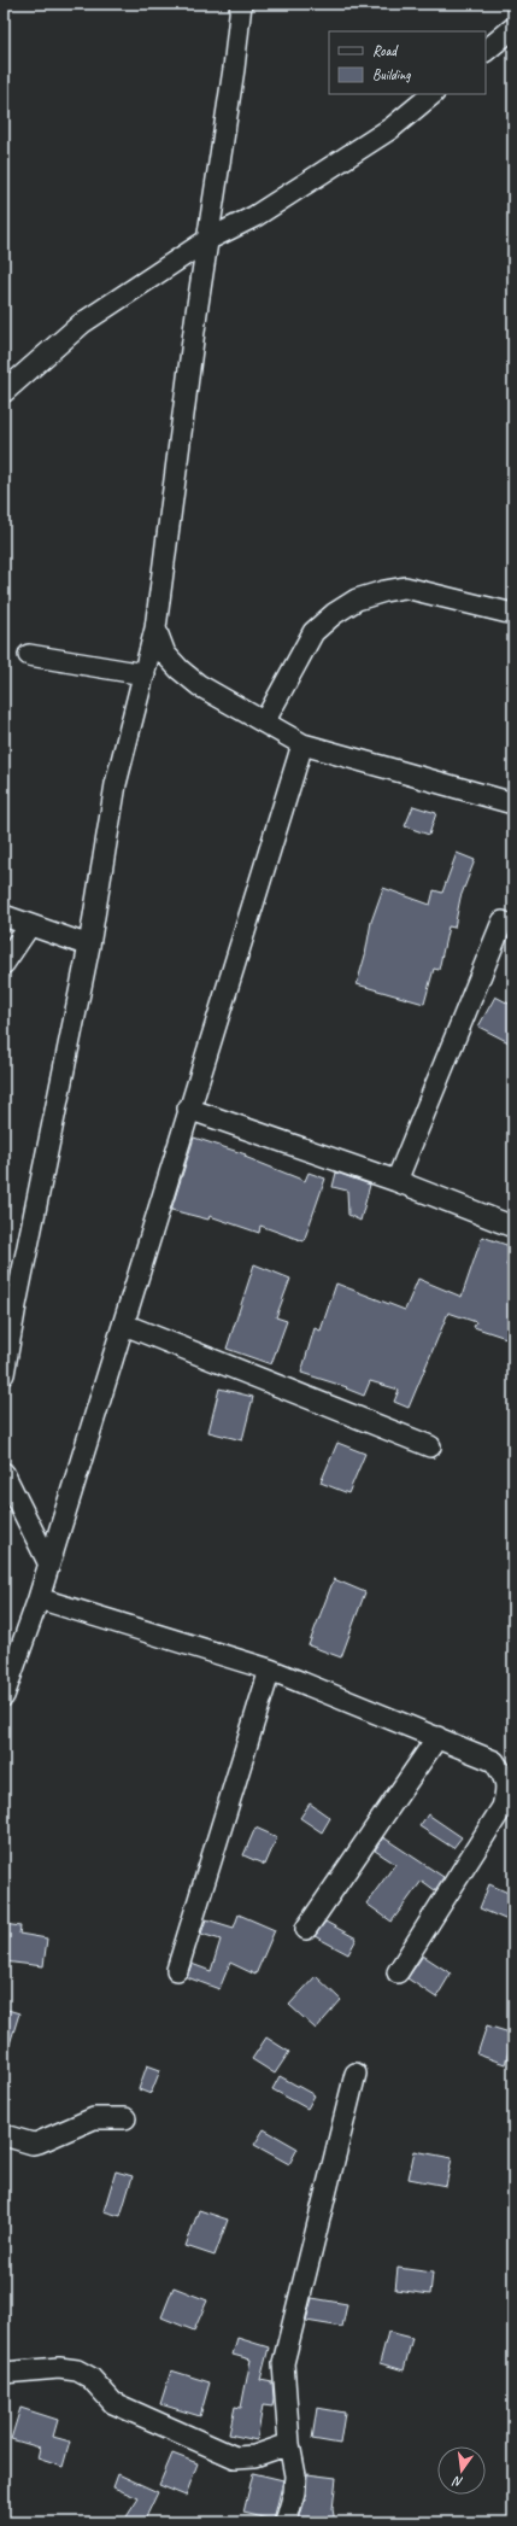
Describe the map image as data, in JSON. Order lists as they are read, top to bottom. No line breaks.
{"legend":["Road","Building"],"north":"bottom"}
